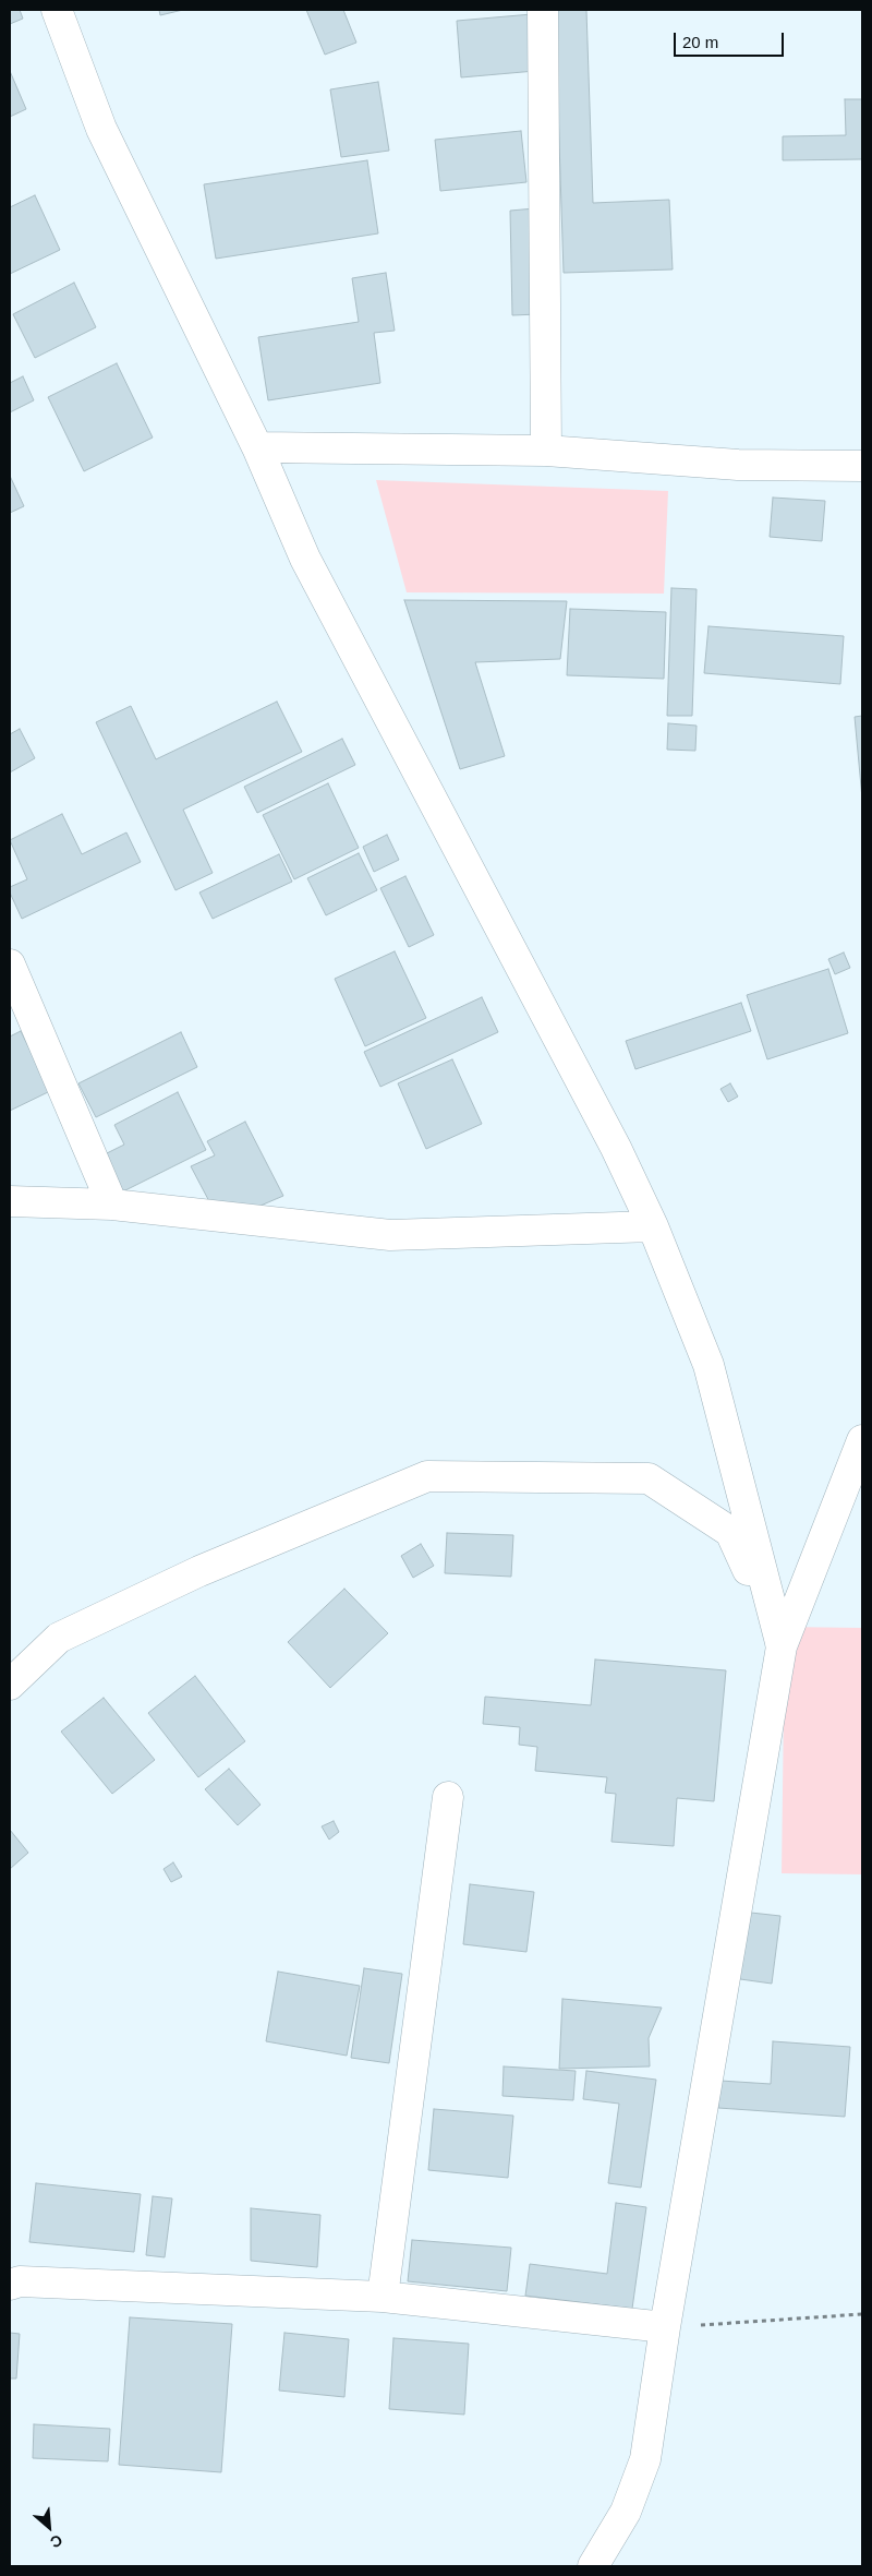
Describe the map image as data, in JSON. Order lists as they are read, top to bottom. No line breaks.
{"scale_bar":"20 m","north":"bottom right"}
